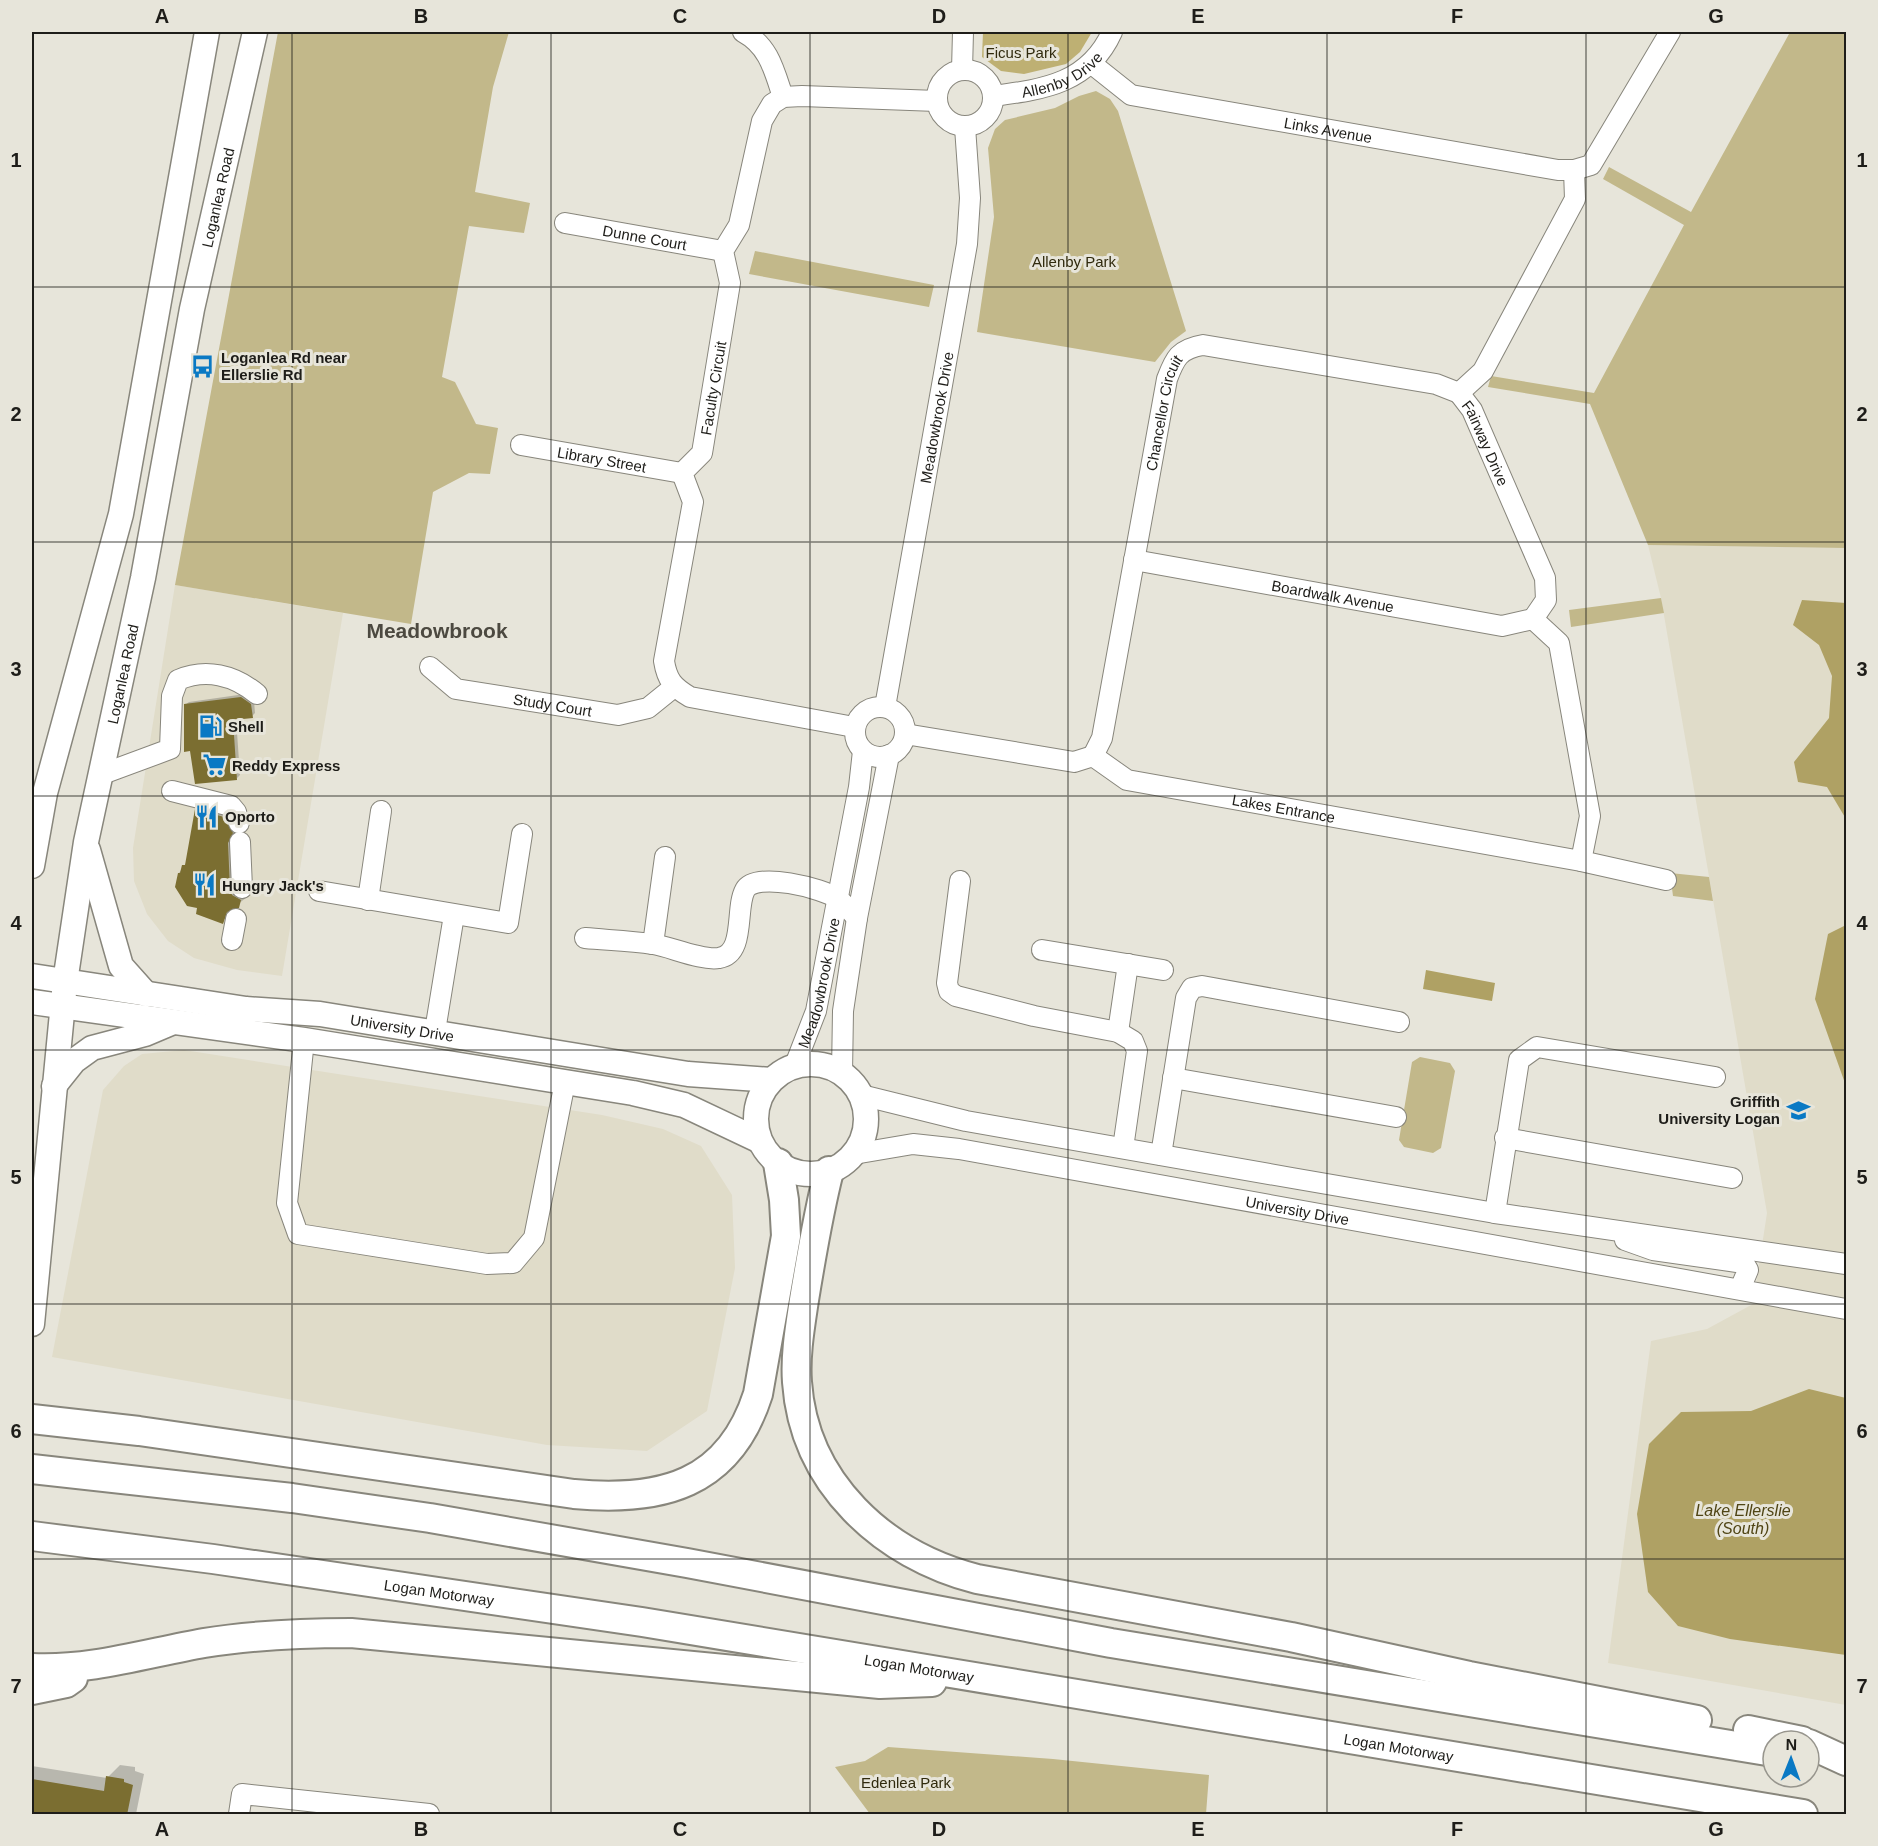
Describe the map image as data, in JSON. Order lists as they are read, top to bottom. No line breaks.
{"streets":{"highway":["Logan Motorway"],"main road":["Loganlea Road","University Drive"],"street":["Allenby Drive","Links Avenue","Dunne Court","Faculty Circuit","Chancellor Circuit","Meadowbrook Drive","Fairway Drive","Library Street","Boardwalk Avenue","Study Court","Lakes Entrance"]},"crossings":[["Allenby Drive","Links Avenue"],["Allenby Drive","Meadowbrook Drive"],["Links Avenue","Fairway Drive"],["Loganlea Road","University Drive"],["Dunne Court","Faculty Circuit"],["Faculty Circuit","Library Street"],["Chancellor Circuit","Fairway Drive"],["Chancellor Circuit","Boardwalk Avenue"],["Chancellor Circuit","Lakes Entrance"],["Meadowbrook Drive","University Drive"],["Fairway Drive","Boardwalk Avenue"]],"districts":["Meadowbrook"],"water":["Lake Ellerslie (South)"],"parks":["Ficus Park","Allenby Park","Edenlea Park"],"places":{"bus stop":["Loganlea Rd near Ellerslie Rd"],"fuel station":["Shell"],"supermarket":["Reddy Express"],"restaurant":["Oporto","Hungry Jack's"],"school or university":["Griffith University Logan"]},"north":"top","grid":{"columns":["A","B","C","D","E","F","G"],"rows":["1","2","3","4","5","6","7"]}}
